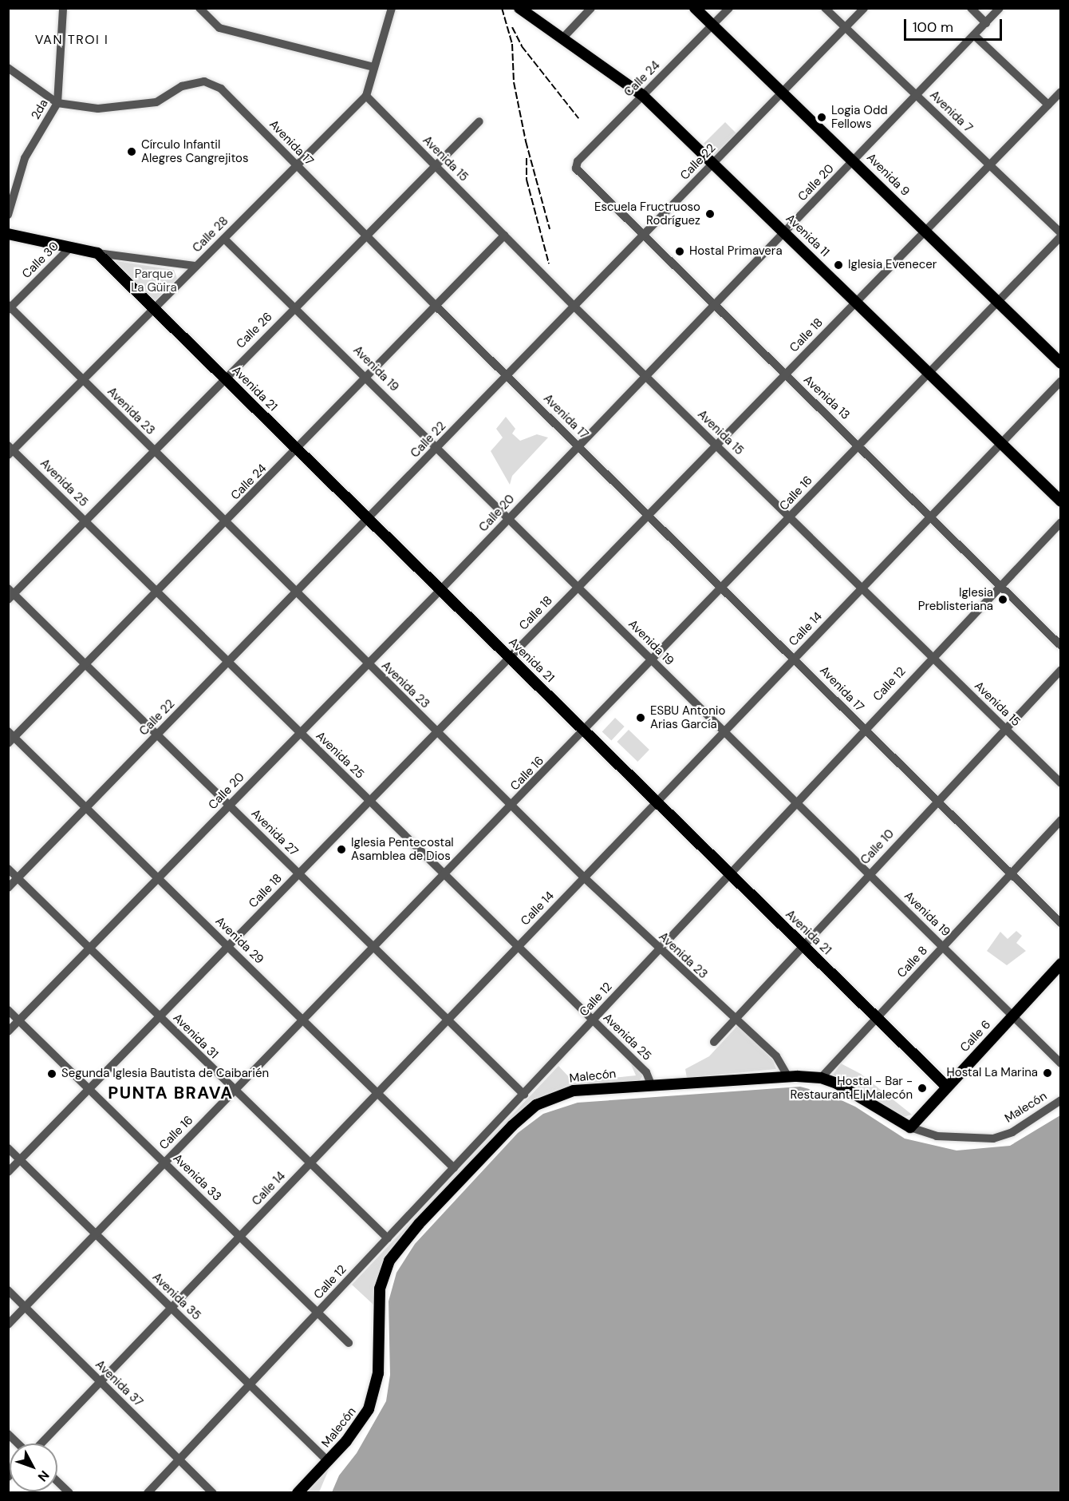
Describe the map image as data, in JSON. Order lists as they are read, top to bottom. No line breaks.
{"streets":{"main road":["Avenida 9","Avenida 11","Avenida 21","Calle 6","Malecón"],"street":["Calle 24","2da","Avenida 7","Avenida 17","Avenida 15","Calle 22","Calle 20","Calle 28","Calle 30","Calle 26","Calle 18","Avenida 19","Avenida 13","Avenida 23","Avenida 25","Calle 16","Calle 14","Calle 12","Avenida 27","Calle 10","Avenida 29","Calle 8","Avenida 31","Avenida 33","Avenida 35","Avenida 37"]},"crossings":[["Calle 24","Avenida 17"],["Calle 24","Avenida 15"],["Calle 24","Avenida 9"],["Calle 24","Avenida 11"],["Calle 24","Avenida 19"],["Calle 24","Avenida 21"],["Calle 24","Avenida 13"],["Calle 24","Avenida 23"],["Calle 24","Avenida 25"],["Calle 24","Avenida 27"],["Calle 24","Avenida 29"],["2da","Avenida 17"],["Avenida 7","Calle 22"],["Avenida 7","Calle 20"],["Avenida 7","Calle 18"],["Avenida 7","Calle 16"],["Avenida 17","Calle 22"],["Avenida 17","Calle 20"],["Avenida 17","Calle 28"],["Avenida 17","Calle 26"],["Avenida 17","Calle 18"],["Avenida 17","Calle 16"],["Avenida 17","Calle 14"],["Avenida 17","Calle 12"],["Avenida 17","Calle 10"],["Avenida 17","Calle 8"],["Avenida 15","Calle 22"],["Avenida 15","Calle 20"],["Avenida 15","Calle 28"],["Avenida 15","Calle 26"],["Avenida 15","Calle 18"],["Avenida 15","Calle 16"],["Avenida 15","Calle 14"],["Avenida 15","Calle 12"],["Avenida 15","Calle 10"],["Calle 22","Avenida 9"],["Calle 22","Avenida 11"],["Calle 22","Avenida 19"],["Calle 22","Avenida 21"],["Calle 22","Avenida 13"],["Calle 22","Avenida 23"],["Calle 22","Avenida 25"],["Calle 22","Avenida 27"],["Calle 22","Avenida 29"],["Calle 22","Avenida 31"],["Avenida 9","Calle 20"],["Avenida 9","Calle 18"],["Avenida 9","Calle 16"],["Calle 20","Avenida 11"],["Calle 20","Avenida 19"],["Calle 20","Avenida 21"],["Calle 20","Avenida 13"],["Calle 20","Avenida 23"],["Calle 20","Avenida 25"],["Calle 20","Avenida 27"],["Calle 20","Avenida 29"],["Calle 20","Avenida 31"],["Calle 20","Avenida 33"],["Calle 28","Avenida 19"],["Calle 28","Avenida 21"],["Calle 28","Avenida 23"],["Calle 28","Avenida 25"],["Avenida 11","Calle 18"],["Avenida 11","Calle 16"],["Avenida 11","Calle 14"],["Calle 30","Avenida 23"],["Calle 26","Avenida 19"],["Calle 26","Avenida 21"],["Calle 26","Avenida 23"],["Calle 26","Avenida 25"],["Calle 26","Avenida 27"],["Calle 18","Avenida 19"],["Calle 18","Avenida 21"],["Calle 18","Avenida 13"],["Calle 18","Avenida 23"],["Calle 18","Avenida 25"],["Calle 18","Avenida 27"],["Calle 18","Avenida 29"],["Calle 18","Avenida 31"],["Calle 18","Avenida 33"],["Calle 18","Avenida 35"],["Avenida 19","Calle 16"],["Avenida 19","Calle 14"],["Avenida 19","Calle 12"],["Avenida 19","Calle 10"],["Avenida 19","Calle 8"],["Avenida 19","Calle 6"],["Avenida 21","Calle 16"],["Avenida 21","Calle 14"],["Avenida 21","Calle 12"],["Avenida 21","Calle 10"],["Avenida 21","Calle 8"],["Avenida 21","Calle 6"],["Avenida 13","Calle 16"],["Avenida 13","Calle 14"],["Avenida 13","Calle 12"],["Avenida 23","Calle 16"],["Avenida 23","Calle 14"],["Avenida 23","Calle 12"],["Avenida 23","Calle 10"],["Avenida 23","Malecón"],["Avenida 25","Calle 16"],["Avenida 25","Calle 14"],["Avenida 25","Calle 12"],["Avenida 25","Malecón"],["Calle 16","Avenida 27"],["Calle 16","Avenida 29"],["Calle 16","Avenida 31"],["Calle 16","Avenida 33"],["Calle 16","Avenida 35"],["Calle 16","Avenida 37"],["Calle 14","Avenida 27"],["Calle 14","Avenida 29"],["Calle 14","Avenida 31"],["Calle 14","Avenida 33"],["Calle 14","Avenida 35"],["Calle 14","Avenida 37"],["Calle 12","Avenida 27"],["Calle 12","Avenida 29"],["Calle 12","Avenida 31"],["Calle 12","Avenida 33"],["Calle 12","Avenida 35"],["Calle 12","Avenida 37"],["Calle 8","Malecón"],["Calle 6","Malecón"],["Malecón","Avenida 35"]],"districts":["VAN TROI I","PUNTA BRAVA"],"parks":["Parque La Güira"],"places":["Logia Odd Fellows","Círculo Infantil Alegres Cangrejitos","Escuela Fructruoso Rodríguez","Hostal Primavera","Iglesia Evenecer","Iglesia Preblisteriana","ESBU Antonio Arias García","Iglesia Pentecostal Asamblea de Dios","Hostal La Marina","Segunda Iglesia Bautista de Caibarién","Hostal - Bar - Restaurant El Malecón"],"scale_bar":"100 m","north":"bottom right"}
